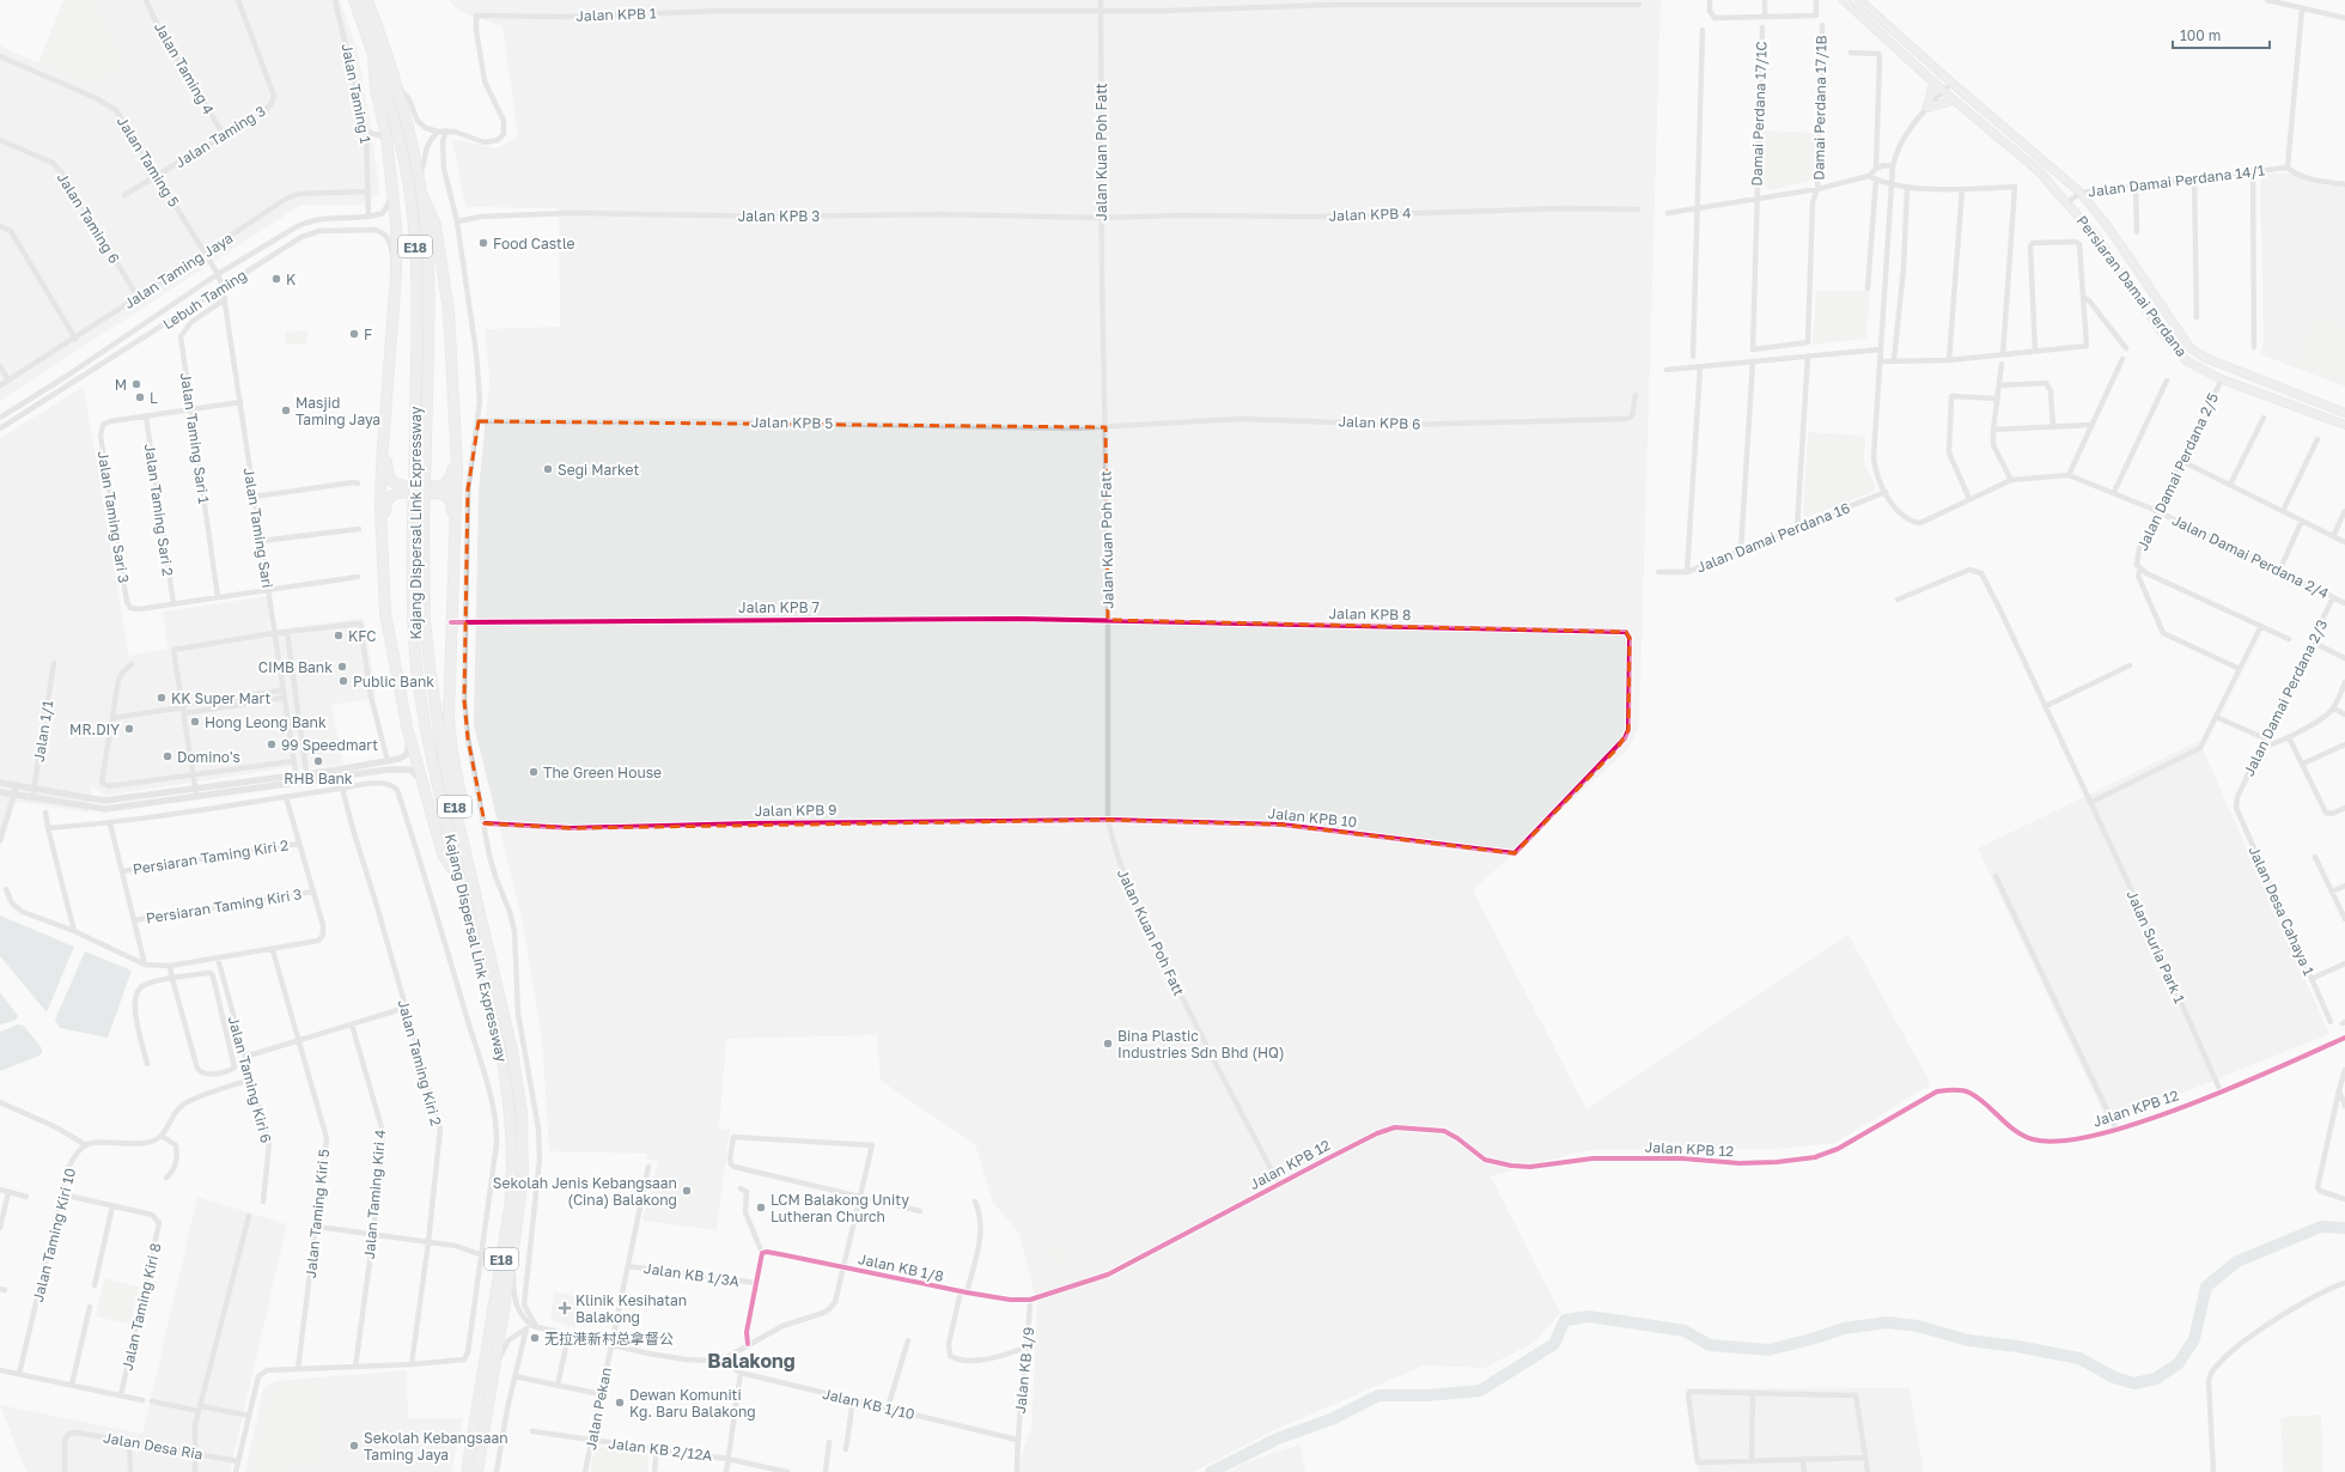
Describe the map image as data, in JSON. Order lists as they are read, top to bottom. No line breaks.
{"streets":{"highway":["E18","Kajang Dispersal Link Expressway"],"main road":["Persiaran Damai Perdana"],"street":["Jalan KPB 1","Jalan Taming 4","Jalan Taming 1","Damai Perdana 17/1B","Damai Perdana 17/1C","Jalan Taming 3","Jalan Kuan Poh Fatt","Jalan Taming 5","Jalan Damai Perdana 14/1","Jalan KPB 4","Jalan KPB 3","Jalan Taming 6","Jalan Taming Jaya","Lebuh Taming","Jalan KPB 5","Jalan KPB 6","Jalan Taming Sari 1","Jalan Damai Perdana 2/5","Jalan Taming Sari 2","Jalan Taming Sari 3","Jalan Taming Sari","Jalan Damai Perdana 16","Jalan Damai Perdana 2/4","Jalan KPB 7","Jalan KPB 8","Jalan Damai Perdana 2/3","Jalan 1/1","Jalan KPB 9","Jalan KPB 10","Persiaran Taming Kiri 2","Persiaran Taming Kiri 3","Jalan Desa Cahaya 1","Jalan Suria Park 1","Jalan Taming Kiri 2","Jalan Taming Kiri 6","Jalan KPB 12","Jalan Taming Kiri 4","Jalan Taming Kiri 5","Jalan Taming Kiri 10","Jalan KB 1/8","Jalan KB 1/3A","Jalan Taming Kiri 8","Jalan KB 1/9","Jalan KB 1/10","Jalan Pekan","Jalan Desa Ria","Jalan KB 2/12A"]},"crossings":[["Jalan KPB 1","Jalan Kuan Poh Fatt"],["Jalan Taming 4","Jalan Taming 3"],["Jalan Taming 1","Jalan Taming Jaya"],["Jalan Taming 1","Lebuh Taming"],["Damai Perdana 17/1B","Damai Perdana 17/1C"],["Jalan Taming 3","Jalan Taming 5"],["Jalan Kuan Poh Fatt","Jalan KPB 4"],["Jalan Kuan Poh Fatt","Jalan KPB 3"],["Jalan Kuan Poh Fatt","Jalan KPB 5"],["Jalan Kuan Poh Fatt","Jalan KPB 6"],["Jalan Kuan Poh Fatt","Jalan KPB 7"],["Jalan Kuan Poh Fatt","Jalan KPB 8"],["Jalan Kuan Poh Fatt","Jalan KPB 9"],["Jalan Kuan Poh Fatt","Jalan KPB 10"],["Jalan Kuan Poh Fatt","Jalan KPB 12"],["Jalan Taming 5","Jalan Taming Jaya"],["Jalan Taming 5","Lebuh Taming"],["Jalan Taming 5","Jalan Taming Sari"],["Jalan Damai Perdana 14/1","Persiaran Damai Perdana"],["Jalan KPB 4","Jalan KPB 3"],["Jalan Taming 6","Jalan Taming Jaya"],["Persiaran Damai Perdana","Jalan Damai Perdana 2/5"],["Lebuh Taming","Jalan Taming Sari"],["Jalan KPB 5","Jalan KPB 6"],["Jalan Taming Sari 1","Jalan Taming Sari"],["Jalan Damai Perdana 2/5","Jalan Damai Perdana 2/4"],["Jalan Taming Sari 2","Jalan Taming Sari 3"],["Jalan Damai Perdana 2/4","Jalan Damai Perdana 2/3"],["Jalan KPB 7","Jalan KPB 8"],["Jalan KPB 8","Jalan KPB 10"],["Jalan Damai Perdana 2/3","Jalan Desa Cahaya 1"],["Jalan KPB 9","Jalan KPB 10"],["Jalan Suria Park 1","Jalan KPB 12"],["Jalan KPB 12","Jalan KB 1/8"],["Jalan KPB 12","Jalan KB 1/9"],["Jalan KB 1/8","Jalan KB 1/9"],["Jalan KB 1/3A","Jalan Pekan"],["Jalan KB 1/9","Jalan KB 1/10"],["Jalan Pekan","Jalan KB 2/12A"]],"districts":["Balakong"],"places":{"other":["Food Castle","K","F","M","L","Masjid Taming Jaya","Segi Market","KFC","CIMB Bank","Public Bank","KK Super Mart","Hong Leong Bank","MR.DIY","99 Speedmart","Domino's","RHB Bank","The Green House","Bina Plastic Industries Sdn Bhd (HQ)","Sekolah Jenis Kebangsaan (Cina) Balakong","LCM Balakong Unity Lutheran Church","无拉港新村总拿督公","Dewan Komuniti Kg. Baru Balakong","Sekolah Kebangsaan Taming Jaya"],"health":["Klinik Kesihatan Balakong"]},"scale_bar":"100 m"}
